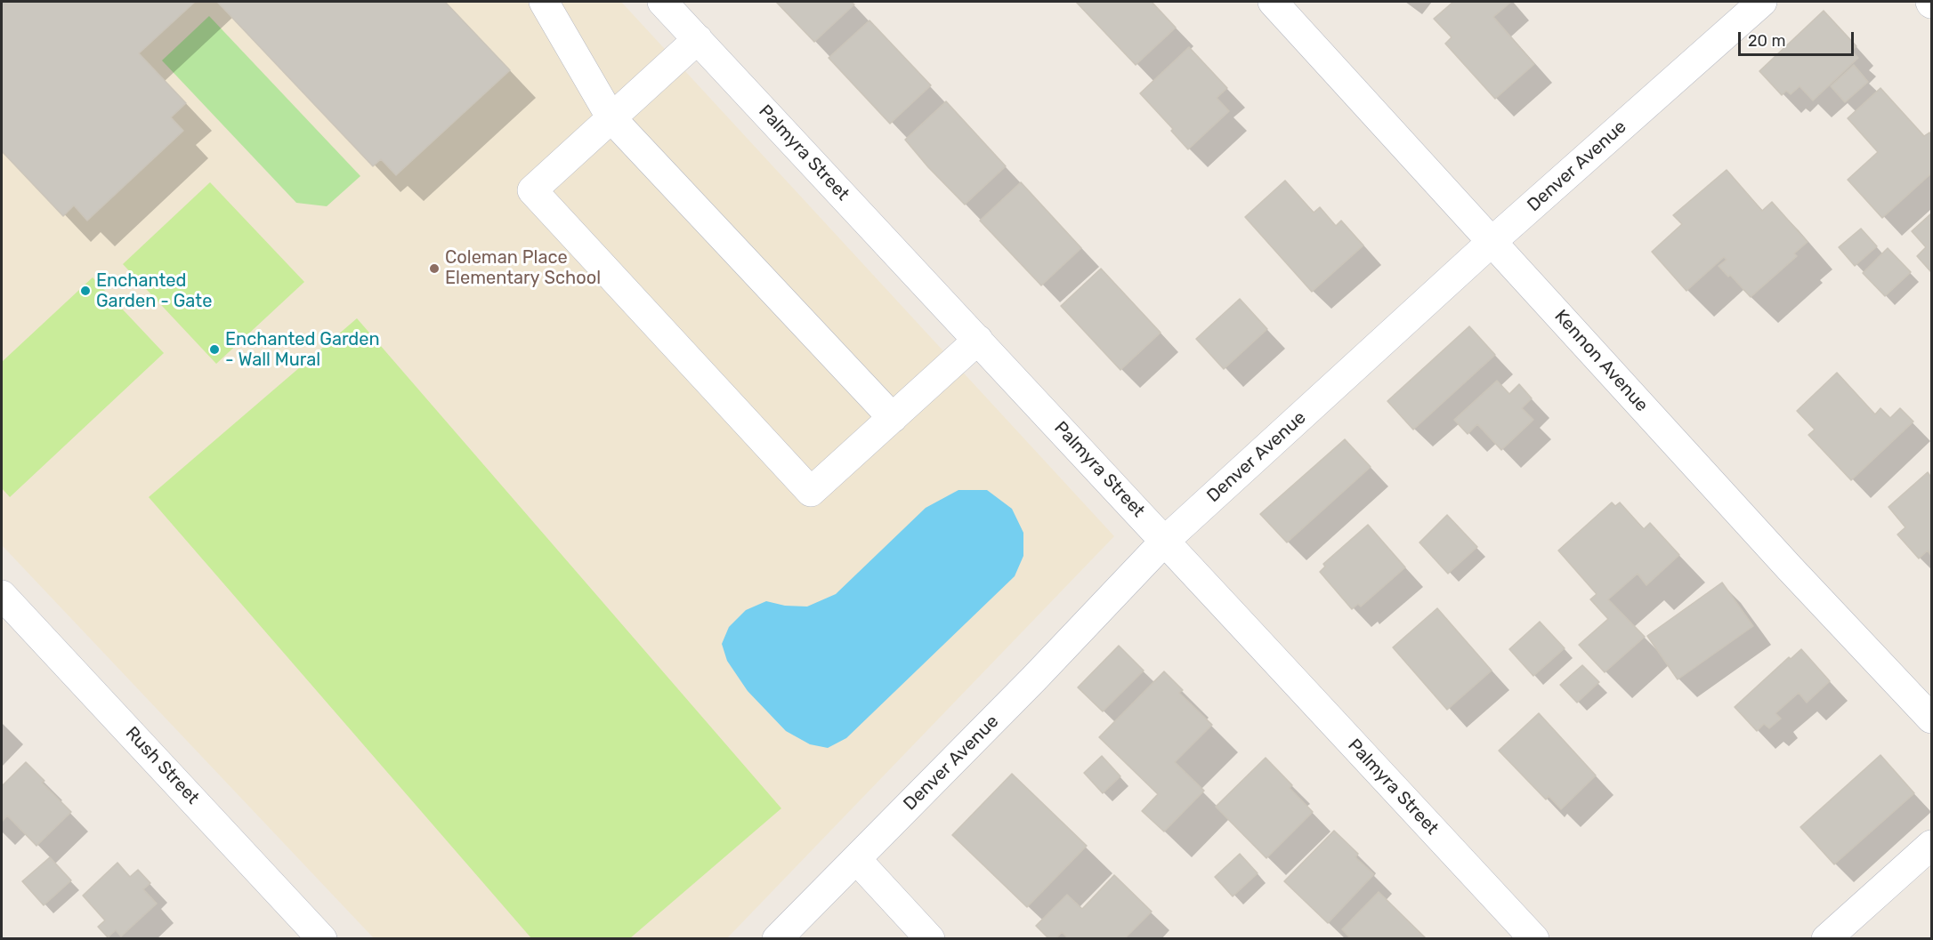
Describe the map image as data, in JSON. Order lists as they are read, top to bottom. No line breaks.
{"streets":{"street":["Palmyra Street","Denver Avenue","Kennon Avenue","Rush Street"]},"crossings":[["Palmyra Street","Denver Avenue"],["Denver Avenue","Kennon Avenue"]],"places":["Coleman Place Elementary School","Enchanted Garden - Gate","Enchanted Garden - Wall Mural"],"scale_bar":"20 m"}
